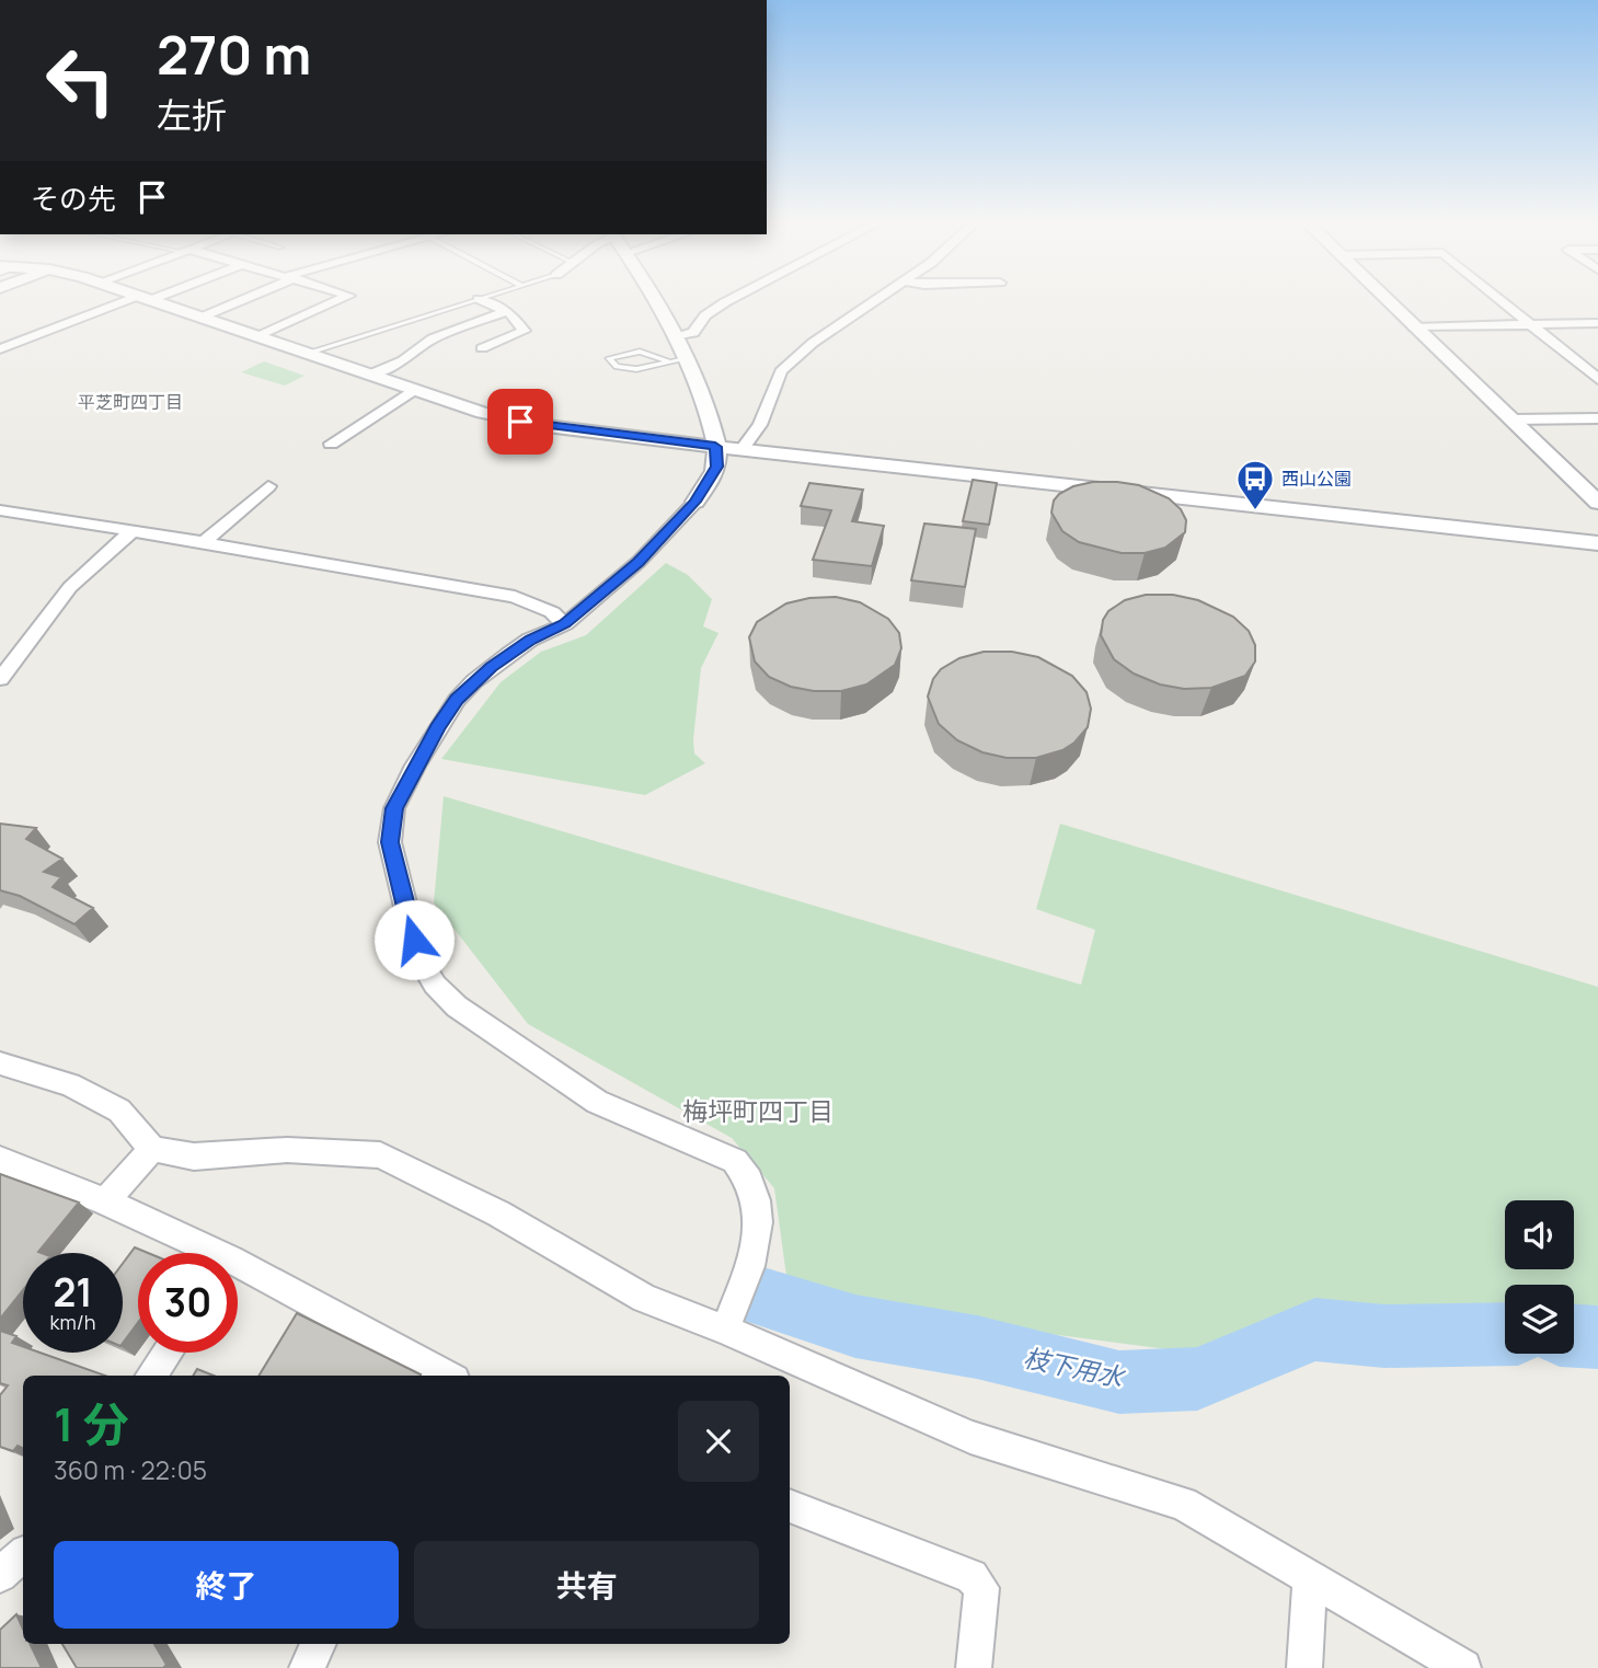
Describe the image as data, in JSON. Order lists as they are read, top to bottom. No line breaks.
{"districts":["平芝町四丁目","梅坪町四丁目"],"water":["枝下用水"],"places":{"bus stop":["西山公園"]},"page":{"turn":["270 m","左折"],"then":"その先","speed":"21 km/h","limit":"30","heading":["1 分","360 m · 22:05"],"buttons":["終了","共有"]}}
